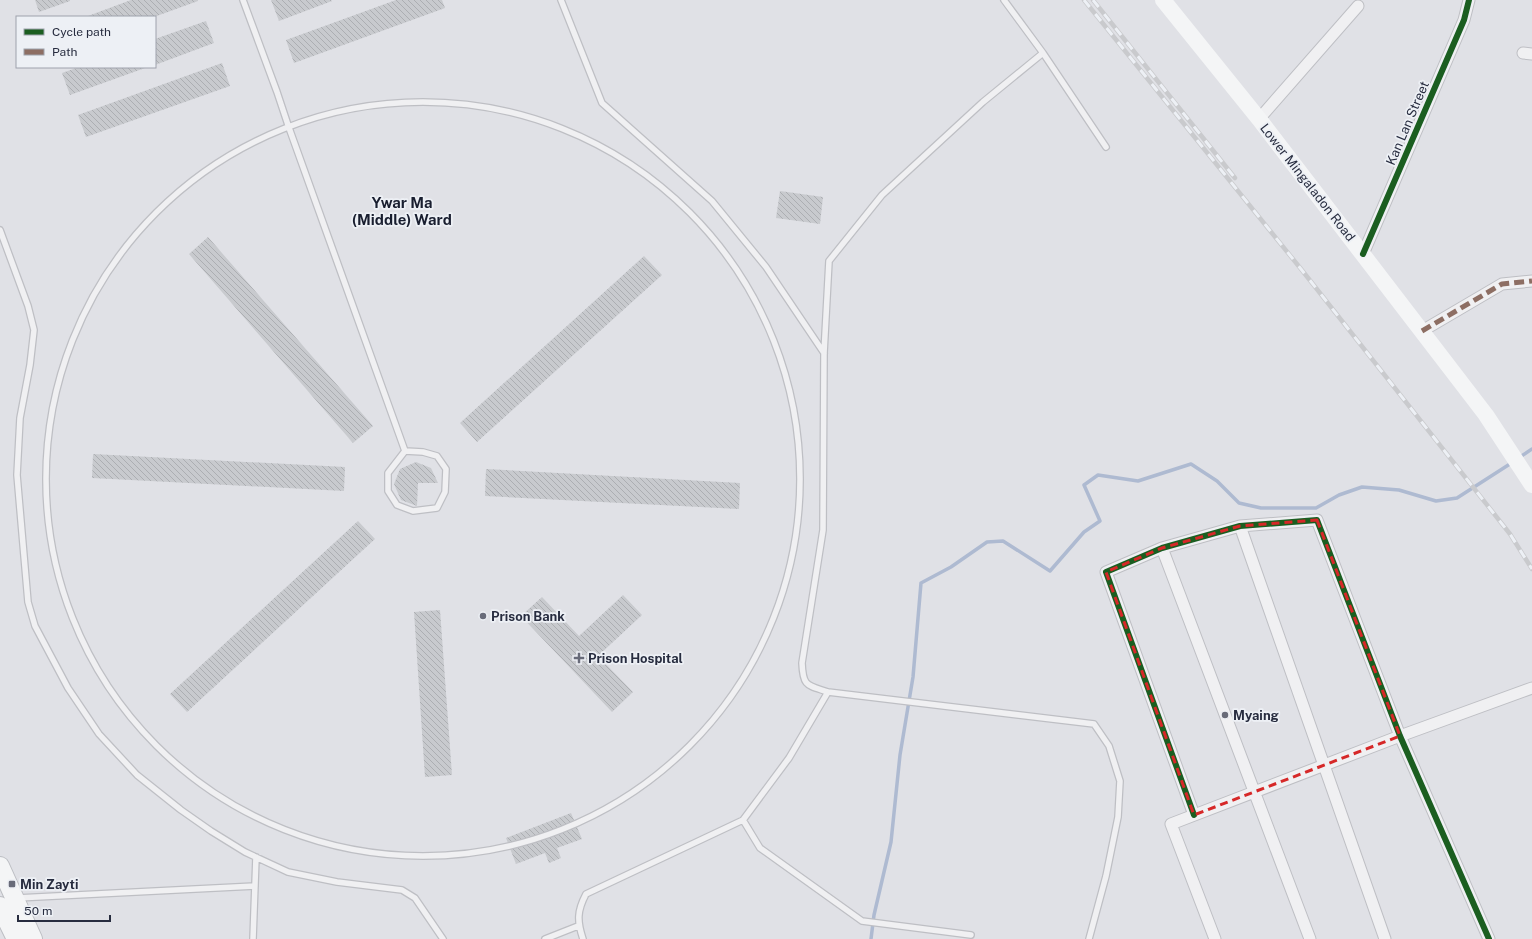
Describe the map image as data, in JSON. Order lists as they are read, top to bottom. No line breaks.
{"streets":{"main road":["Lower Mingaladon Road"],"street":["Kan Lan Street"]},"crossings":[["Kan Lan Street","Lower Mingaladon Road"]],"districts":["Ywar Ma (Middle) Ward"],"places":{"other":["Prison Bank","Myaing"],"health":["Prison Hospital"],"transit":["Min Zayti"]},"legend":["Cycle path","Path"],"scale_bar":"50 m"}
